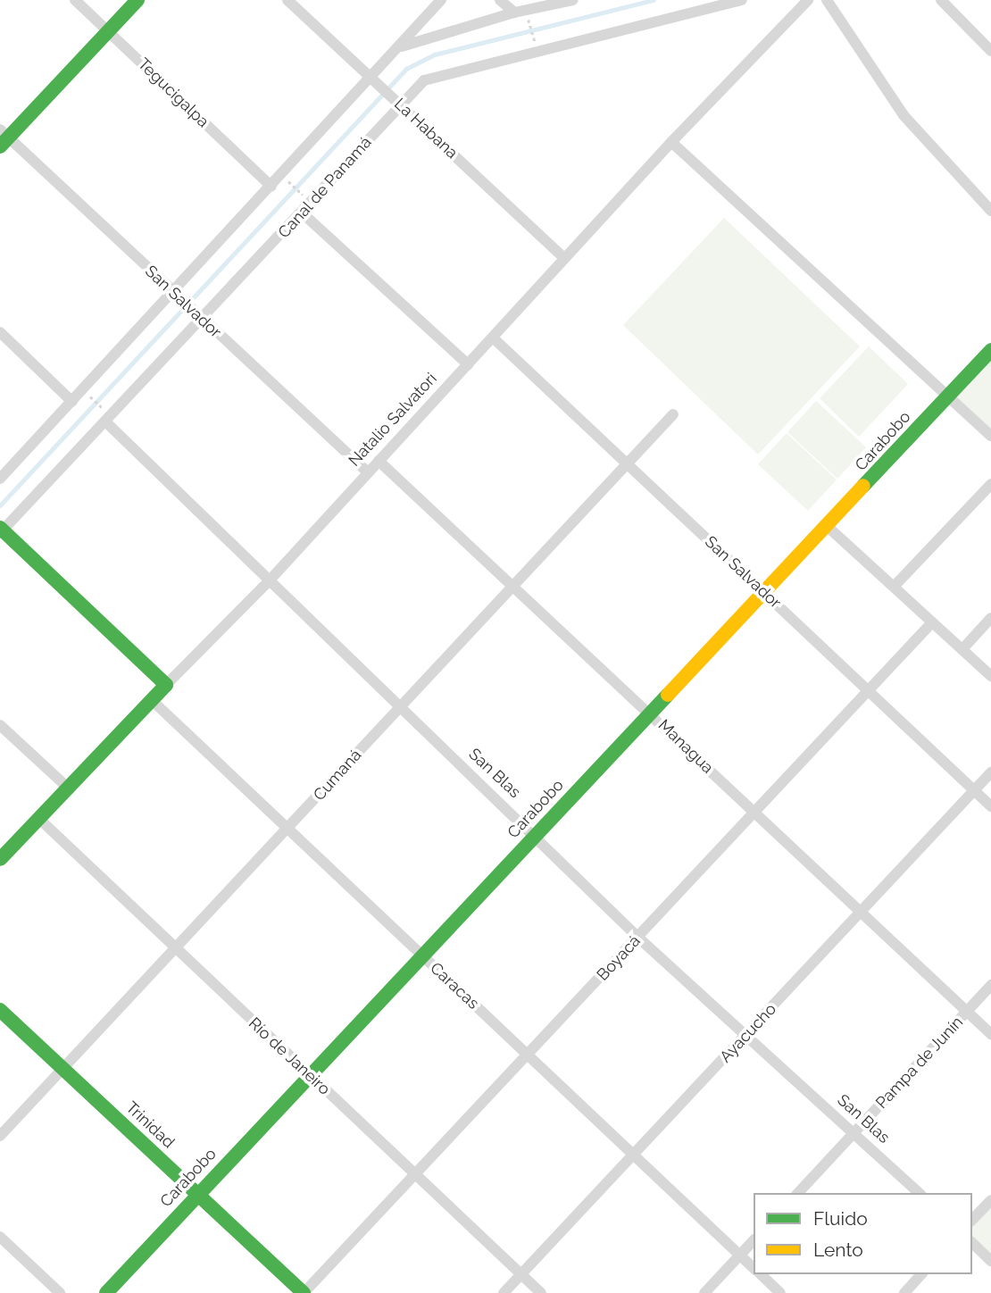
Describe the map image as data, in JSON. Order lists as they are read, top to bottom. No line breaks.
{"streets":{"street":["Tegucigalpa","La Habana","Canal de Panamá","San Salvador","Natalio Salvatori","Carabobo","Managua","San Blas","Cumaná","Boyacá","Caracas","Ayacucho","Río de Janeiro","Pampa de Junín","Trinidad"]},"crossings":[["La Habana","Canal de Panamá"],["La Habana","Natalio Salvatori"],["Canal de Panamá","San Salvador"],["Canal de Panamá","San Blas"],["San Salvador","Natalio Salvatori"],["San Salvador","Carabobo"],["San Salvador","Cumaná"],["San Salvador","Boyacá"],["San Salvador","Ayacucho"],["Natalio Salvatori","Managua"],["Natalio Salvatori","San Blas"],["Natalio Salvatori","Caracas"],["Natalio Salvatori","Río de Janeiro"],["Carabobo","Managua"],["Carabobo","San Blas"],["Carabobo","Caracas"],["Carabobo","Río de Janeiro"],["Carabobo","Trinidad"],["Managua","Cumaná"],["Managua","Boyacá"],["Managua","Ayacucho"],["Managua","Pampa de Junín"],["San Blas","Cumaná"],["San Blas","Boyacá"],["San Blas","Ayacucho"],["San Blas","Pampa de Junín"],["Cumaná","Caracas"],["Cumaná","Río de Janeiro"],["Cumaná","Trinidad"],["Boyacá","Caracas"],["Boyacá","Río de Janeiro"],["Boyacá","Trinidad"],["Caracas","Ayacucho"],["Ayacucho","Río de Janeiro"]],"legend":["Fluido","Lento"]}
